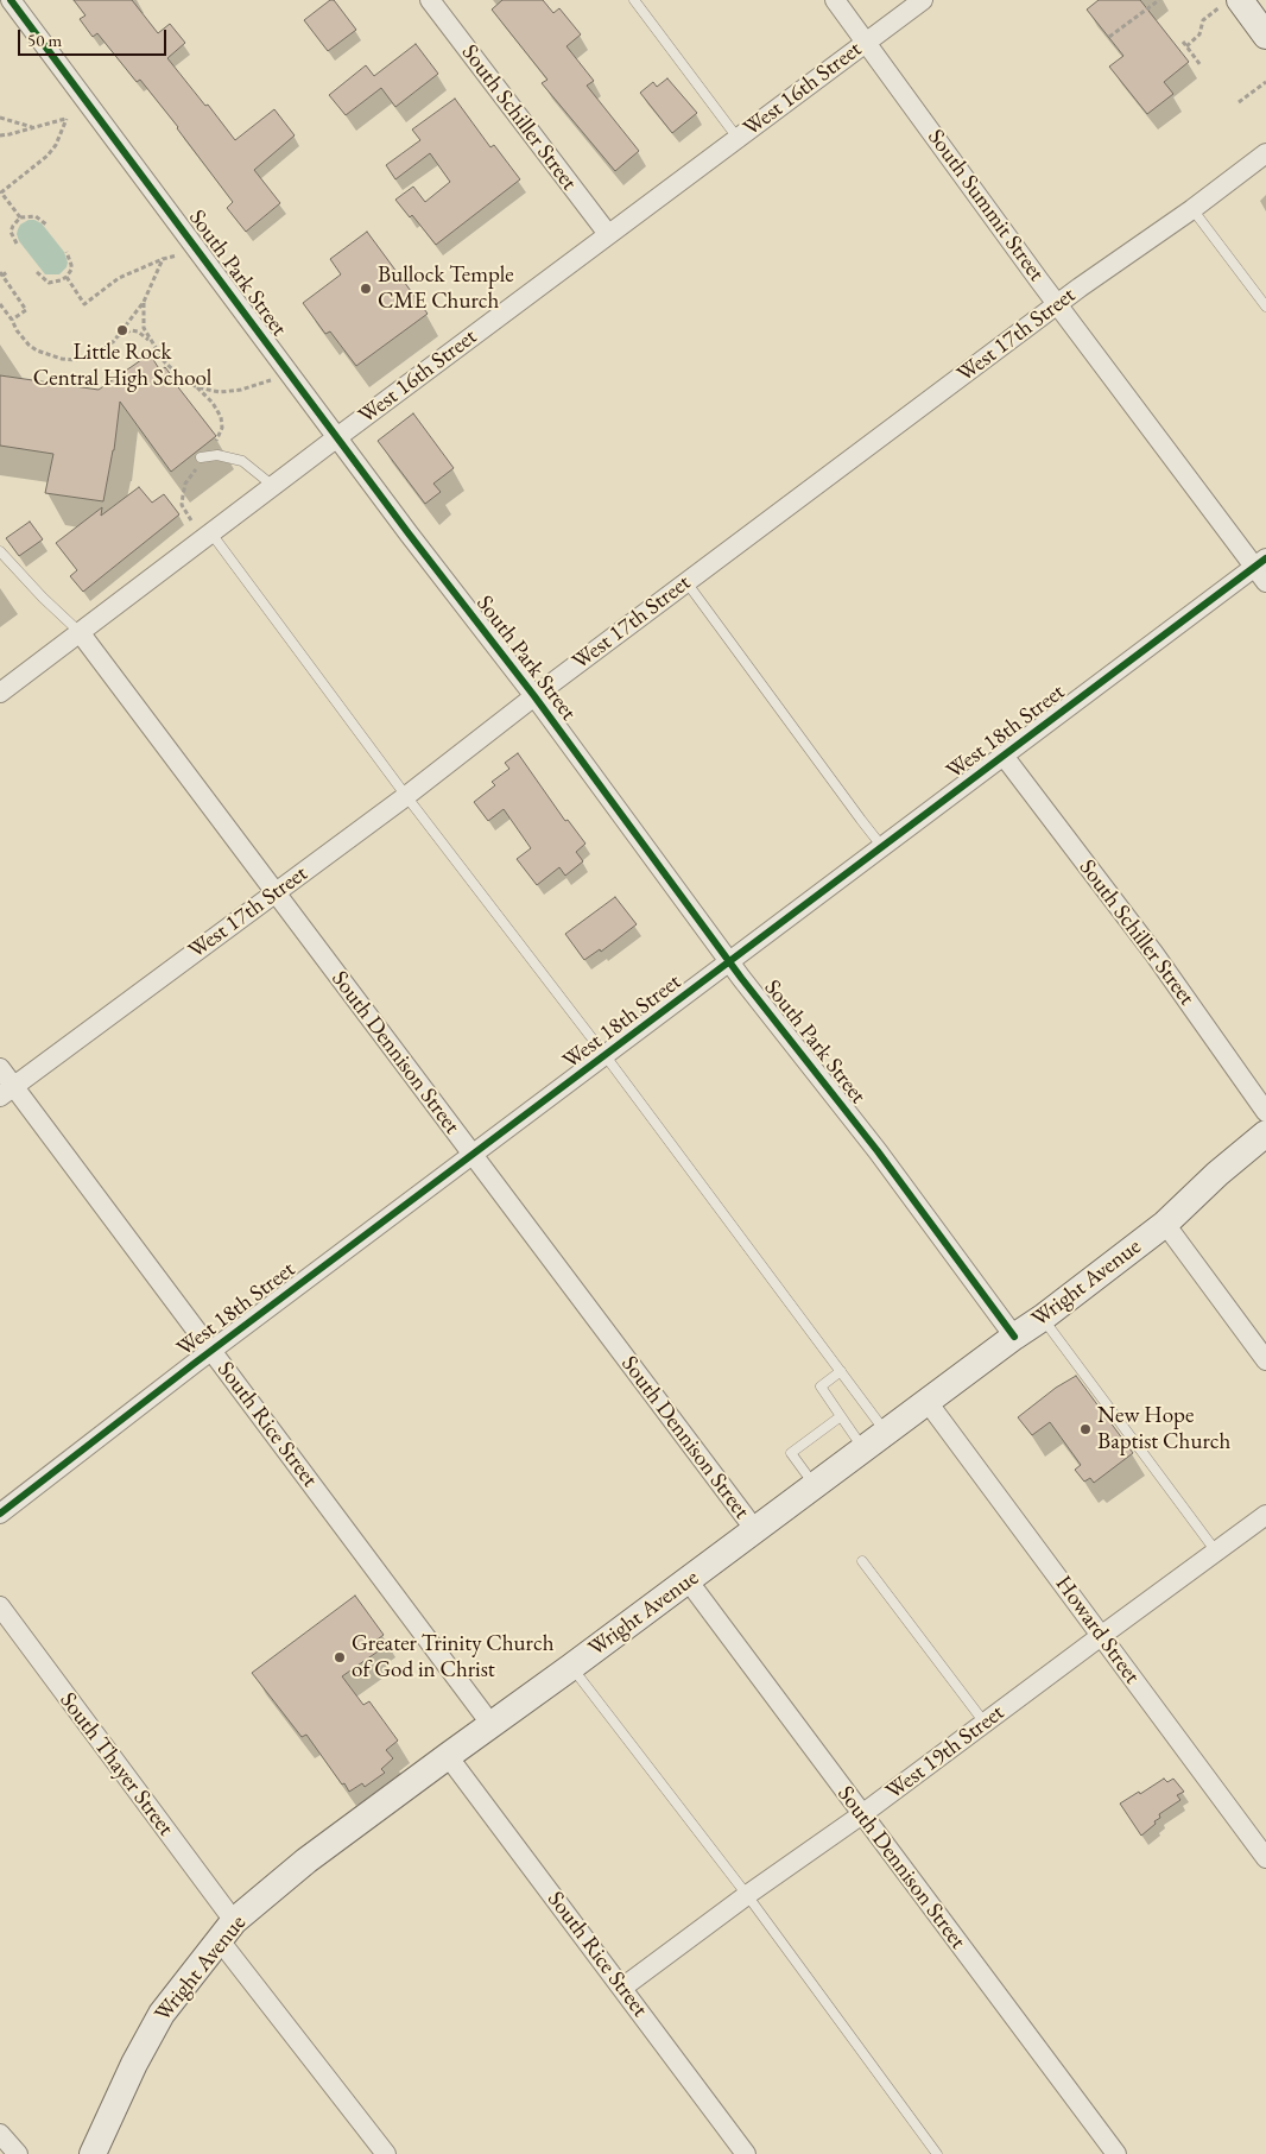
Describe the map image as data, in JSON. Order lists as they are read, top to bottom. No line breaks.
{"streets":{"main road":["Wright Avenue"],"street":["West 16th Street","South Schiller Street","South Summit Street","South Park Street","West 17th Street","West 18th Street","South Dennison Street","South Rice Street","Howard Street","West 19th Street","South Thayer Street"]},"crossings":[["West 16th Street","South Schiller Street"],["West 16th Street","South Summit Street"],["West 16th Street","South Park Street"],["West 16th Street","South Dennison Street"],["South Schiller Street","West 18th Street"],["South Summit Street","West 17th Street"],["South Summit Street","West 18th Street"],["South Park Street","West 17th Street"],["South Park Street","West 18th Street"],["South Park Street","Wright Avenue"],["West 17th Street","South Dennison Street"],["West 17th Street","South Rice Street"],["West 18th Street","South Dennison Street"],["West 18th Street","South Rice Street"],["South Dennison Street","Wright Avenue"],["South Dennison Street","West 19th Street"],["Wright Avenue","South Rice Street"],["Wright Avenue","Howard Street"],["Wright Avenue","South Thayer Street"],["South Rice Street","West 19th Street"],["Howard Street","West 19th Street"]],"places":["Bullock Temple CME Church","Little Rock Central High School","New Hope Baptist Church","Greater Trinity Church of God in Christ"],"scale_bar":"50 m"}
